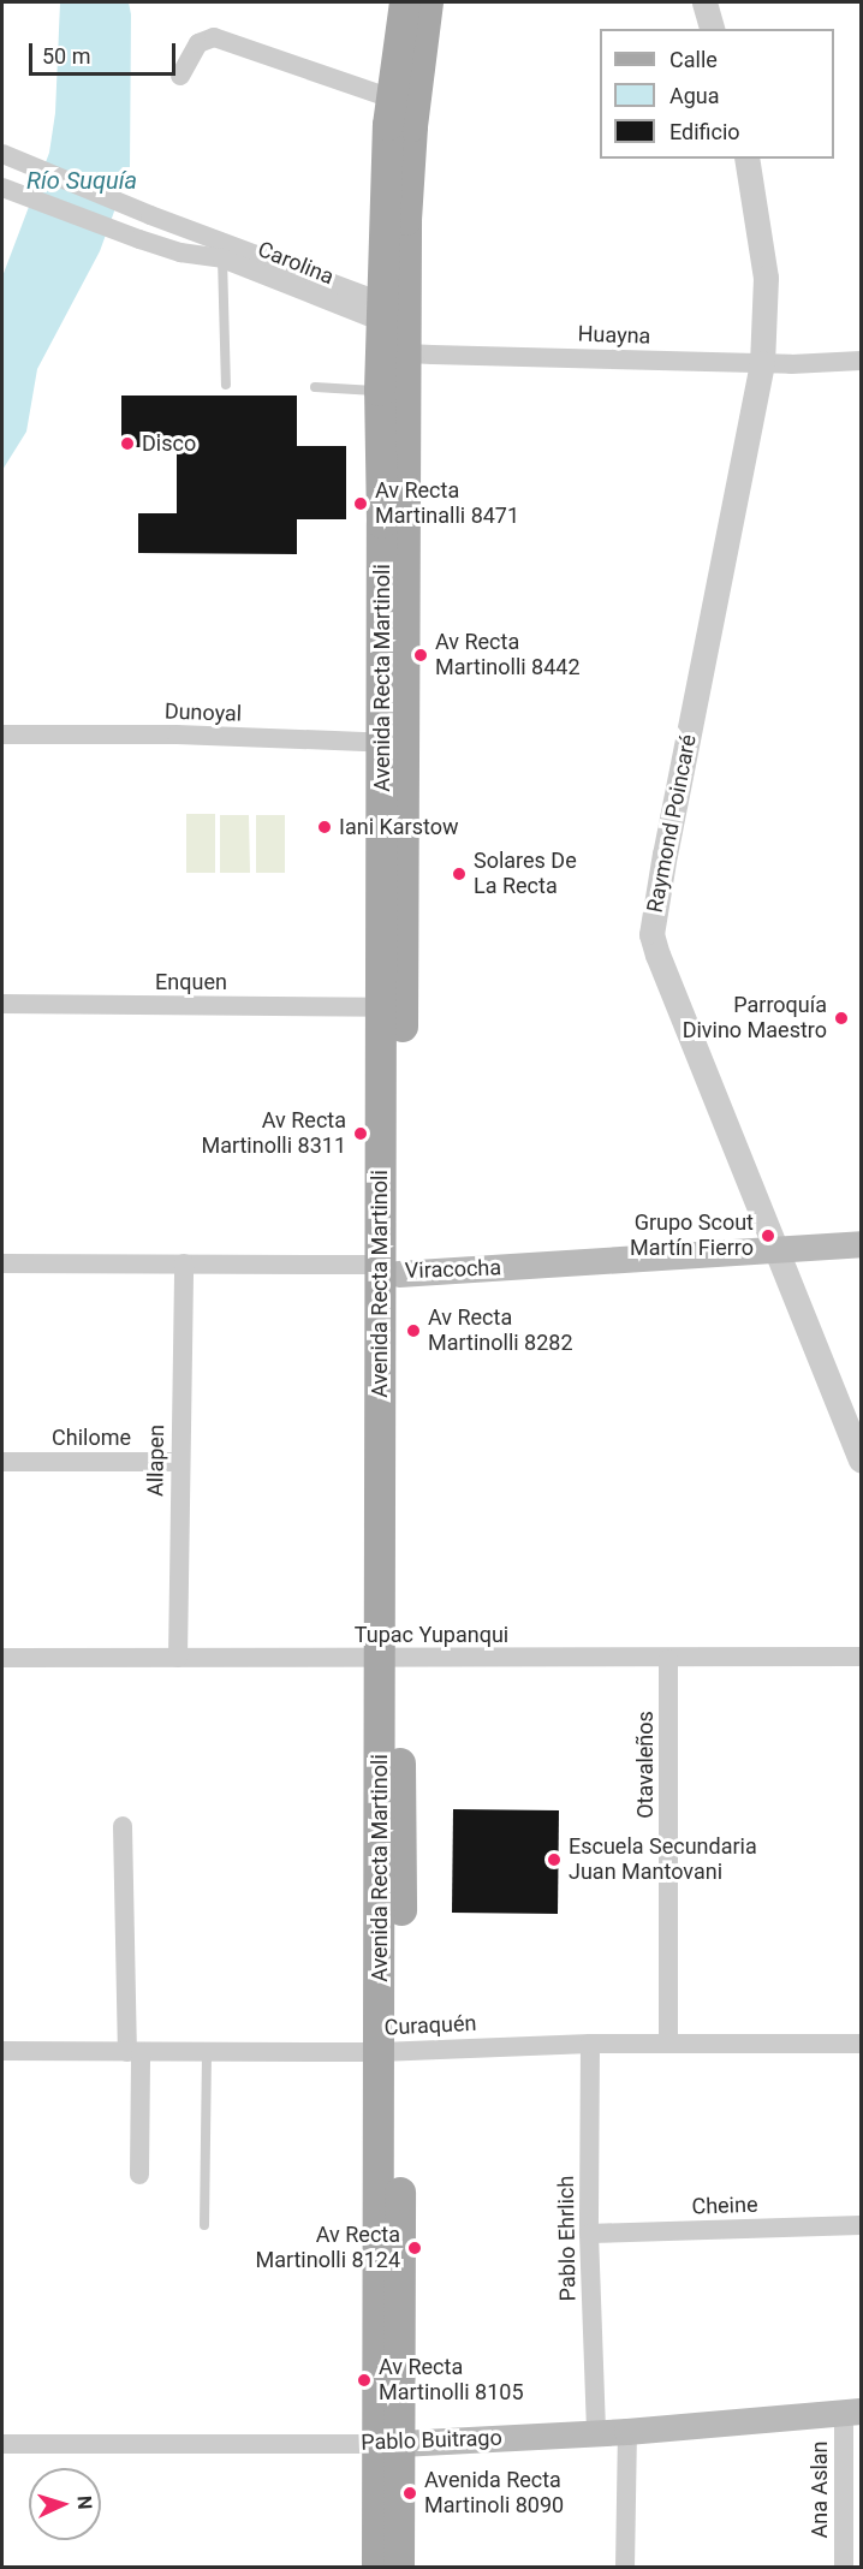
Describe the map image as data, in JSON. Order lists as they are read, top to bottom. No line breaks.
{"streets":{"main road":["Avenida Recta Martinoli","Viracocha","Pablo Buitrago"],"street":["Carolina","Huayna","Dunoyal","Raymond Poincaré","Enquen","Chilome","Allapen","Tupac Yupanqui","Otavaleños","Curaquén","Cheine","Pablo Ehrlich","Ana Aslan"]},"crossings":[["Carolina","Huayna"],["Carolina","Avenida Recta Martinoli"],["Huayna","Avenida Recta Martinoli"],["Huayna","Raymond Poincaré"],["Avenida Recta Martinoli","Dunoyal"],["Avenida Recta Martinoli","Enquen"],["Avenida Recta Martinoli","Viracocha"],["Avenida Recta Martinoli","Tupac Yupanqui"],["Avenida Recta Martinoli","Curaquén"],["Avenida Recta Martinoli","Pablo Buitrago"],["Raymond Poincaré","Viracocha"],["Viracocha","Allapen"],["Chilome","Allapen"],["Allapen","Tupac Yupanqui"],["Tupac Yupanqui","Otavaleños"],["Otavaleños","Curaquén"],["Curaquén","Pablo Ehrlich"],["Cheine","Pablo Ehrlich"],["Pablo Ehrlich","Pablo Buitrago"],["Pablo Buitrago","Ana Aslan"]],"water":["Río Suquía"],"places":["Disco","Av Recta Martinalli 8471","Av Recta Martinolli 8442","Iani Karstow","Solares De La Recta","Parroquía Divino Maestro","Av Recta Martinolli 8311","Grupo Scout Martín Fierro","Av Recta Martinolli 8282","Escuela Secundaria Juan Mantovani","Av Recta Martinolli 8124","Av Recta Martinolli 8105","Avenida Recta Martinoli 8090"],"legend":["Calle","Agua","Edificio"],"scale_bar":"50 m","north":"right"}
